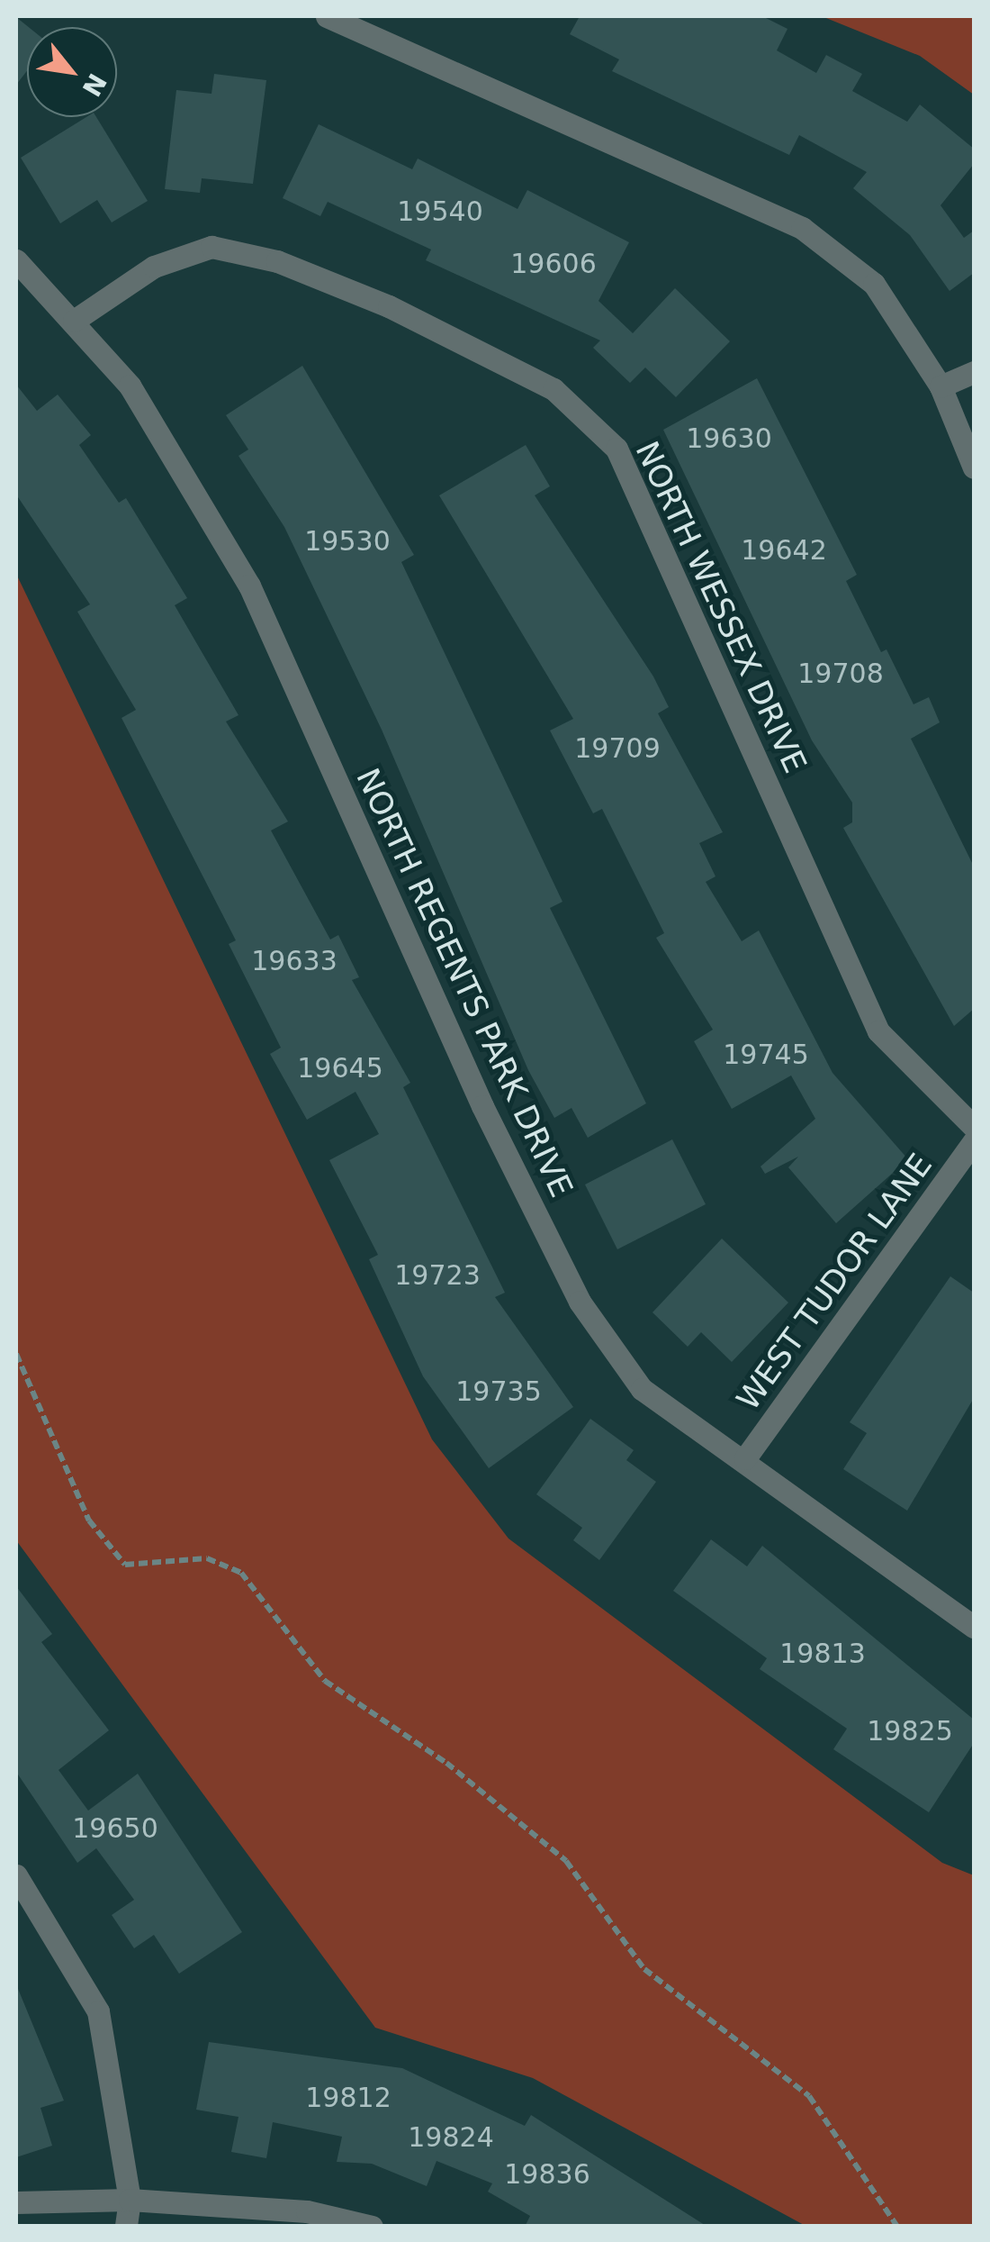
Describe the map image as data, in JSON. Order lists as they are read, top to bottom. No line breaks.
{"streets":{"street":["NORTH WESSEX DRIVE","NORTH REGENTS PARK DRIVE","WEST TUDOR LANE"]},"crossings":[["NORTH WESSEX DRIVE","NORTH REGENTS PARK DRIVE"],["NORTH REGENTS PARK DRIVE","WEST TUDOR LANE"]],"house_numbers":["19540","19606","19630","19530","19642","19708","19709","19633","19745","19645","19723","19735","19813","19825","19650","19812","19824","19836"],"north":"bottom right"}
